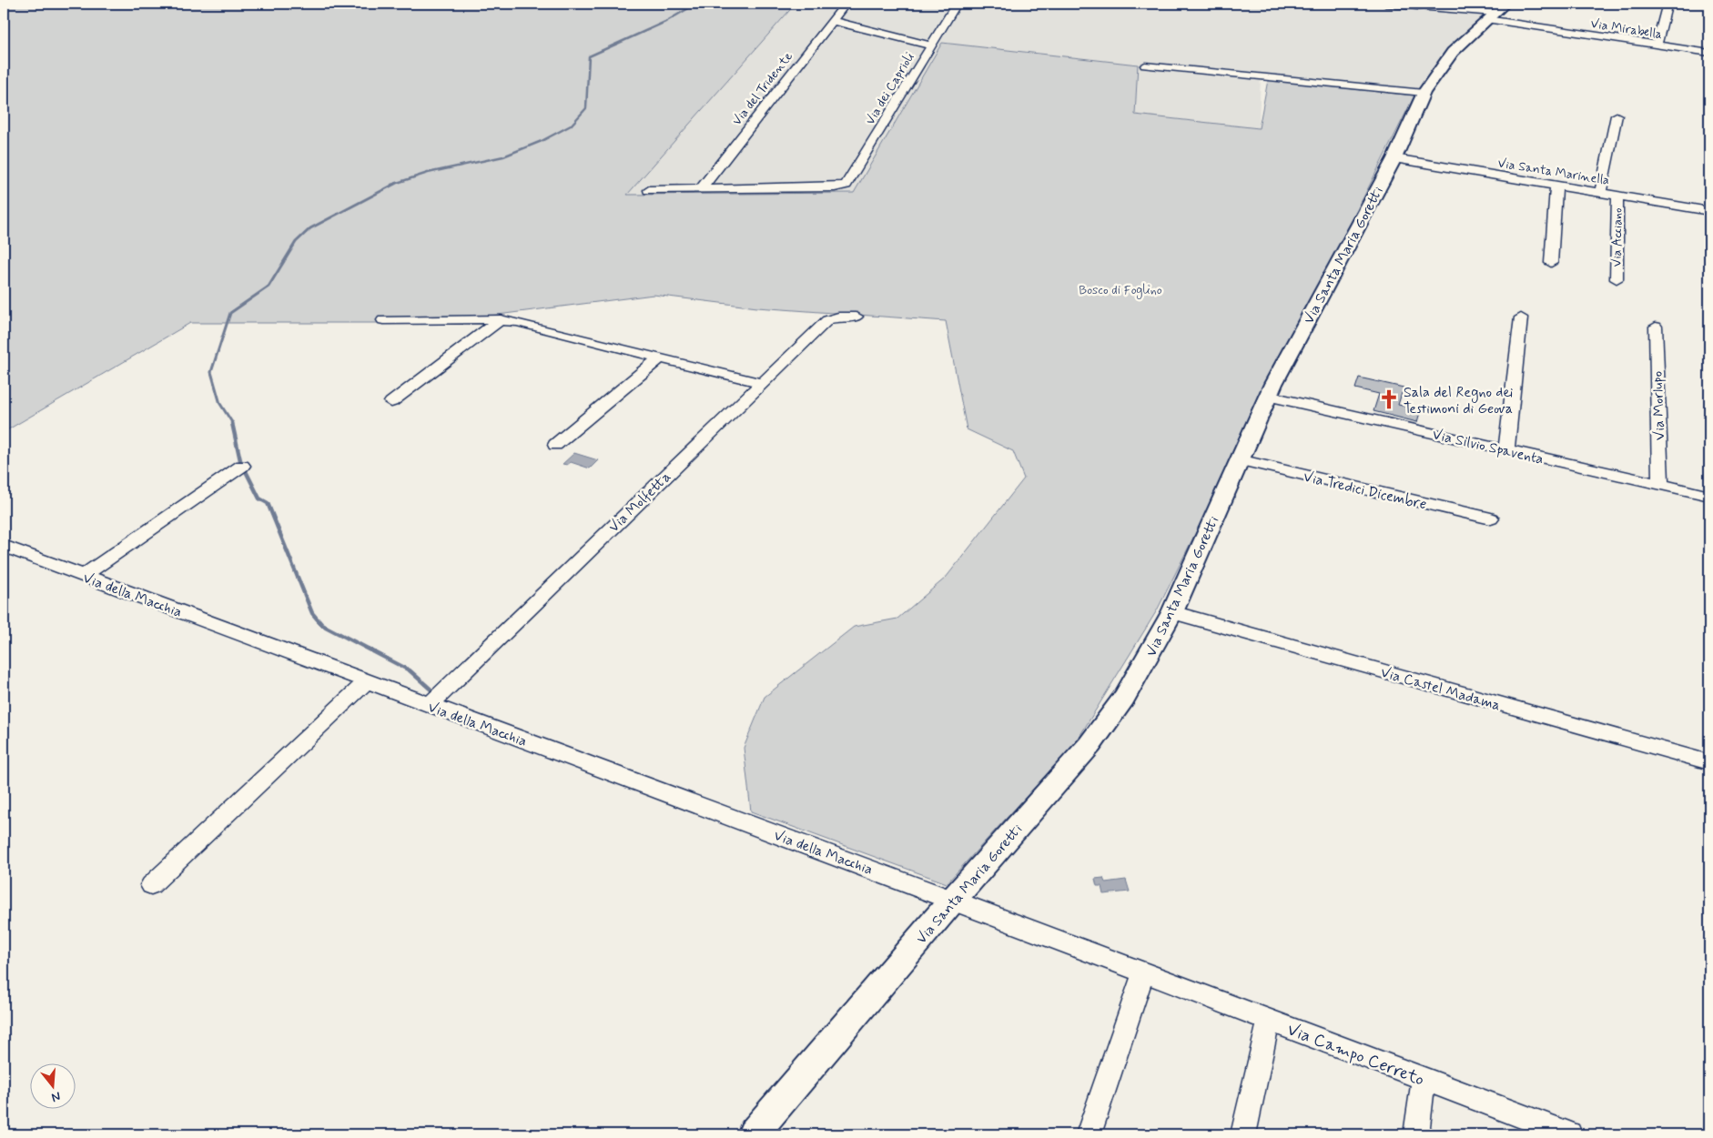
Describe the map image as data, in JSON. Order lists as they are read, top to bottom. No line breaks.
{"streets":{"main road":["Via Santa Maria Goretti"],"street":["Via Mirabella","Via del Tridente","Via dei Caprioli","Via Santa Marinella","Via Acciano","Via Morlupo","Via Silvio Spaventa","Via Tredici Dicembre","Via Molfetta","Via della Macchia","Via Castel Madama","Via Campo Cerreto"]},"crossings":[["Via Mirabella","Via Santa Maria Goretti"],["Via del Tridente","Via dei Caprioli"],["Via Santa Marinella","Via Acciano"],["Via Santa Marinella","Via Santa Maria Goretti"],["Via Santa Maria Goretti","Via Silvio Spaventa"],["Via Santa Maria Goretti","Via Tredici Dicembre"],["Via Santa Maria Goretti","Via della Macchia"],["Via Santa Maria Goretti","Via Castel Madama"],["Via Santa Maria Goretti","Via Campo Cerreto"],["Via Morlupo","Via Silvio Spaventa"],["Via Molfetta","Via della Macchia"],["Via della Macchia","Via Campo Cerreto"]],"parks":["Bosco di Foglino"],"places":{"church":["Sala del Regno dei Testimoni di Geova"]},"north":"bottom"}
